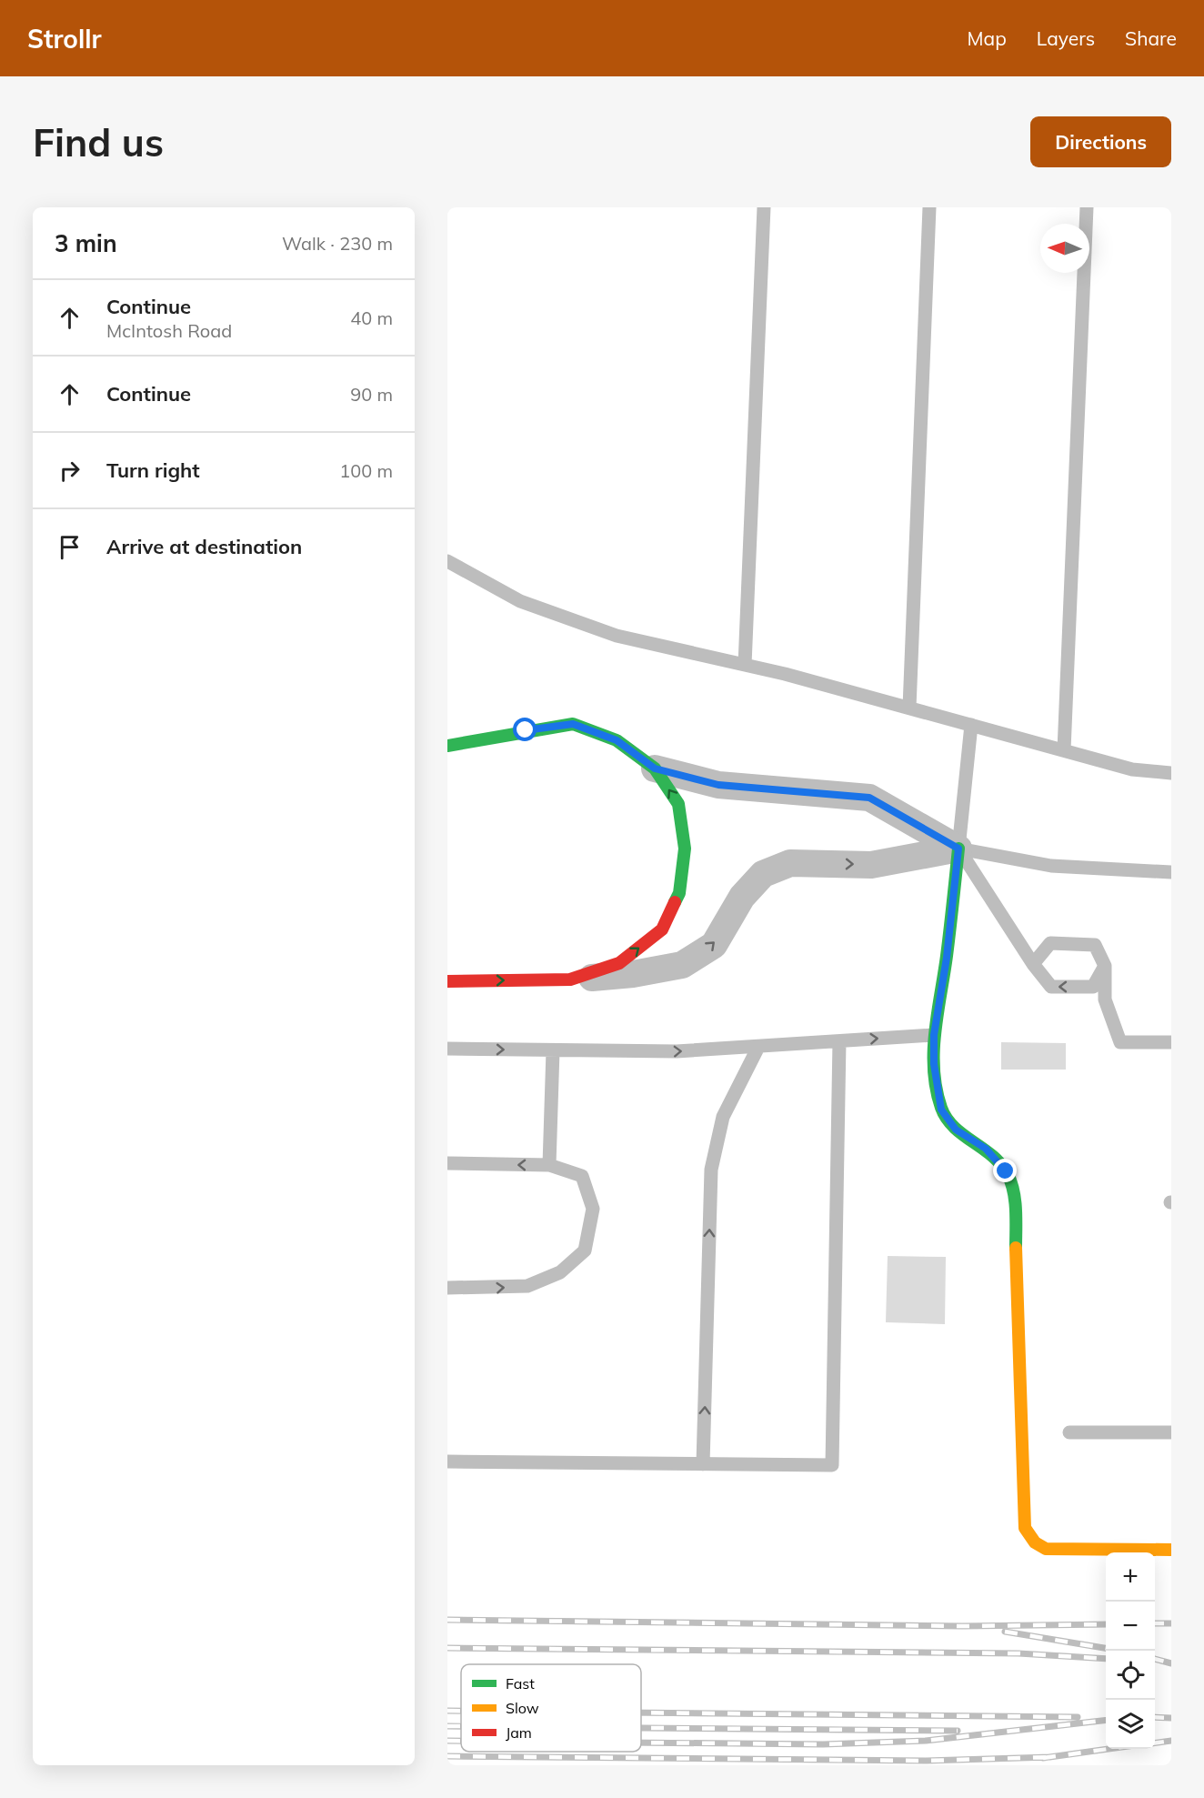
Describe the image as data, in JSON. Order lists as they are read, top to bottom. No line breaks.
{"legend":["Fast","Slow","Jam"],"north":"left","page":{"header":"Strollr","nav":["Map","Layers","Share"],"buttons":"Directions","title":"Find us","heading":["3 min","Walk · 230 m"],"list":[["Continue","McIntosh Road","40 m"],["Continue","90 m"],["Turn right","100 m"],"Arrive at destination"],"map_buttons":["+","−"]}}
